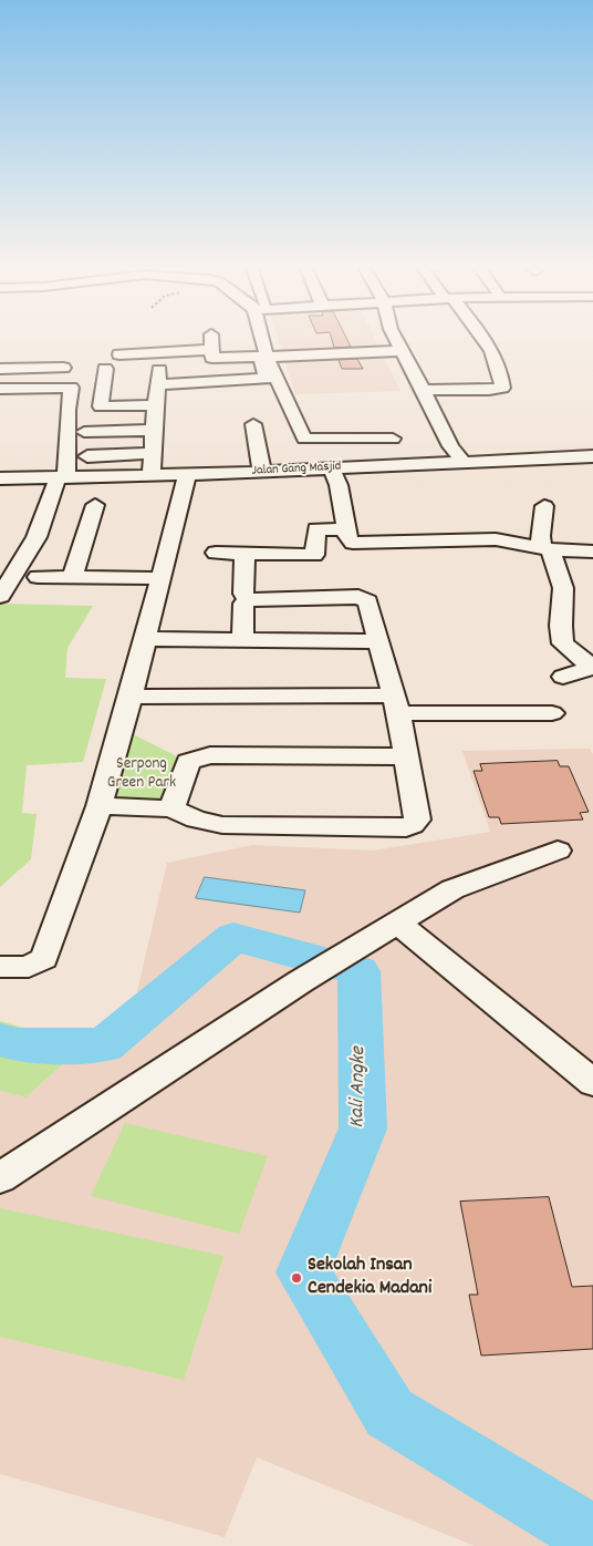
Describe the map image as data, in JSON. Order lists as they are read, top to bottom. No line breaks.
{"streets":{"street":["Jalan Gang Masjid"]},"water":["Kali Angke"],"parks":["Serpong Green Park"],"places":["Sekolah Insan Cendekia Madani"]}
